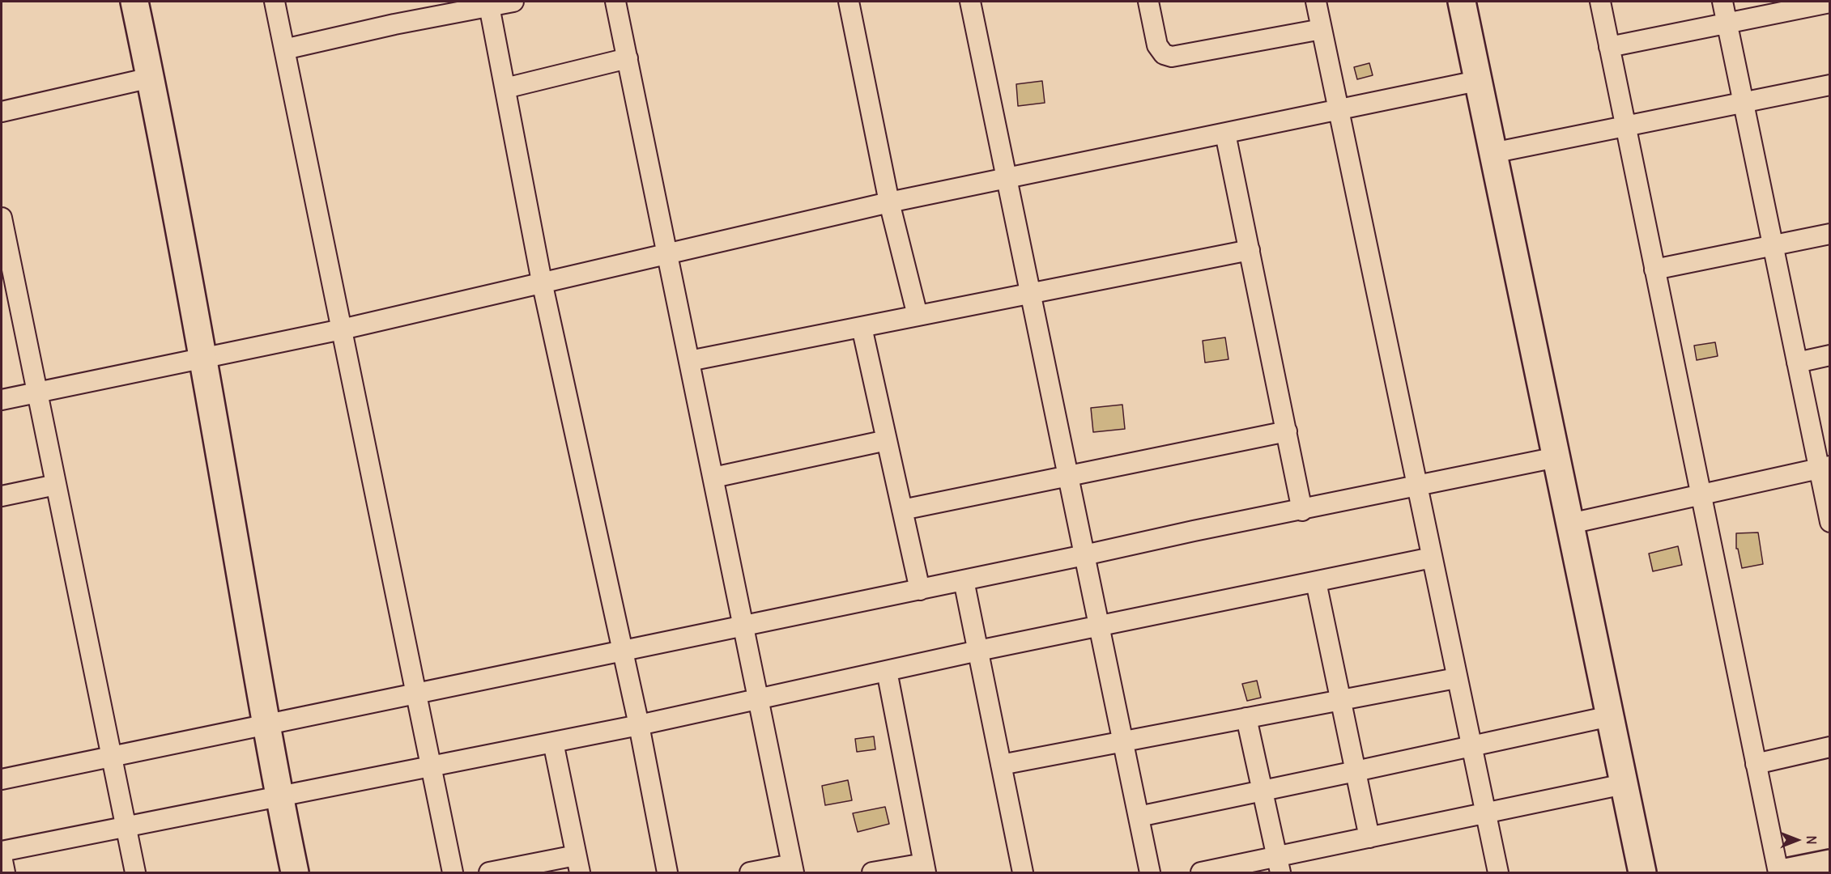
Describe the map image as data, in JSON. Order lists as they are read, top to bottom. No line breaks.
{"north":"right"}
